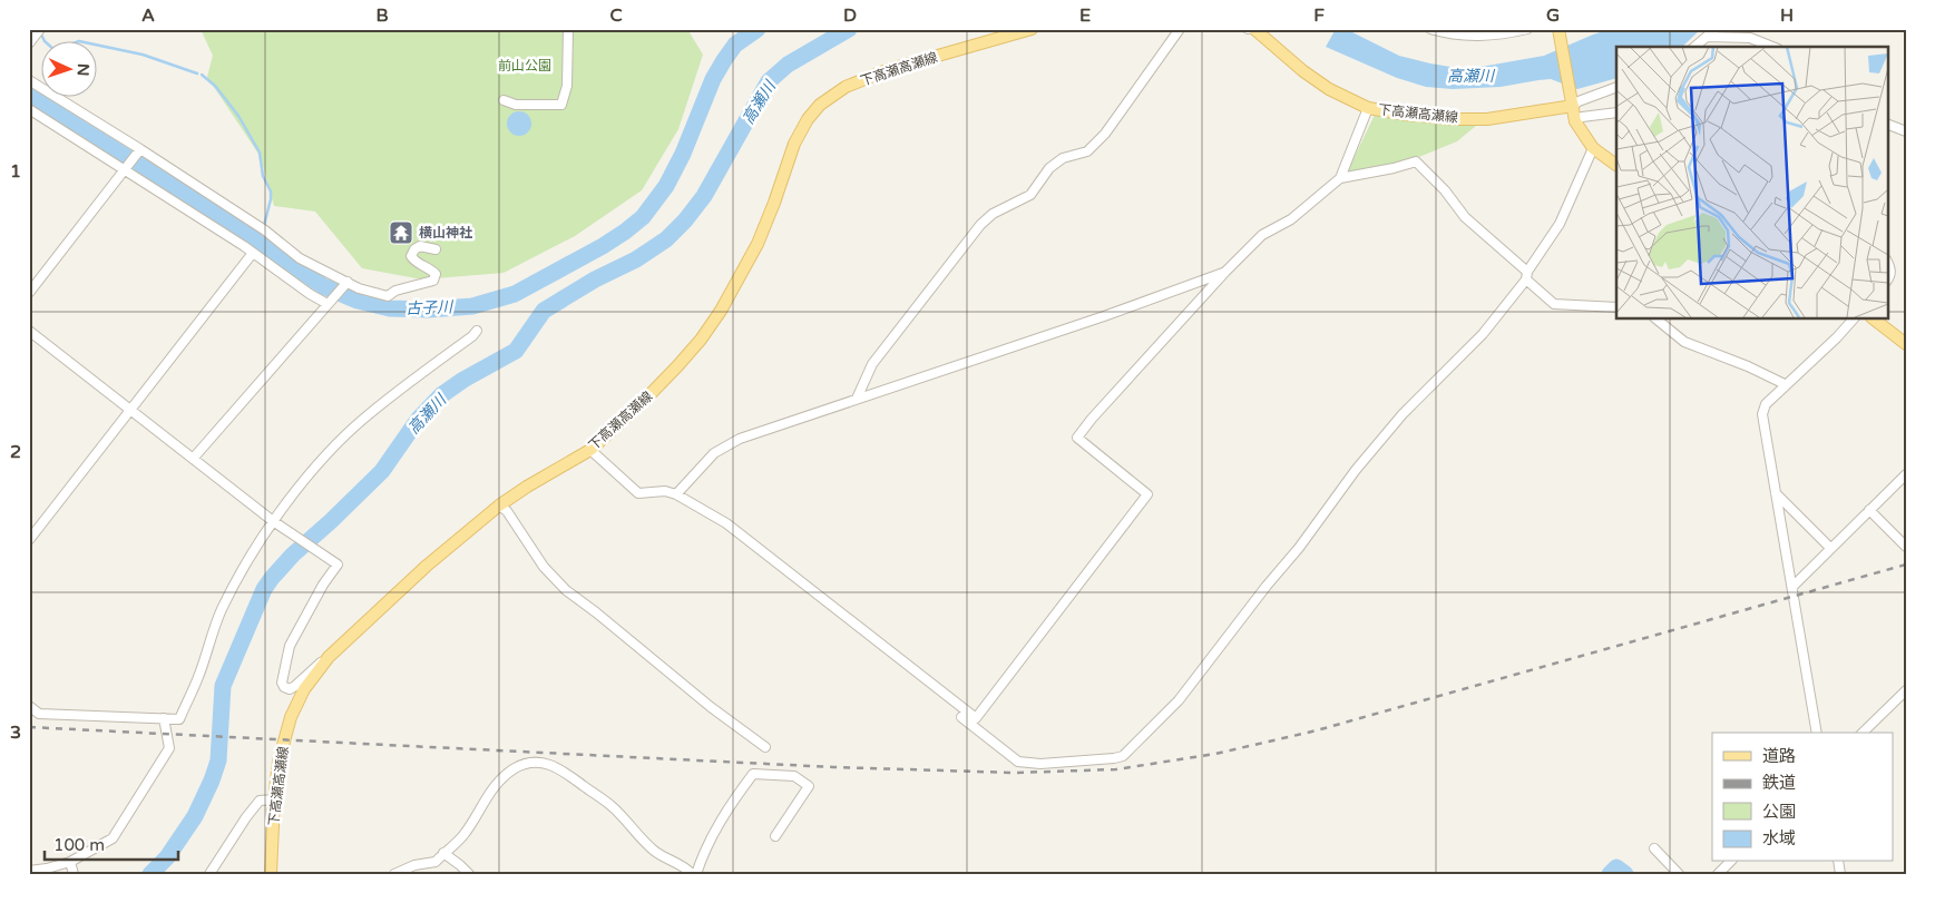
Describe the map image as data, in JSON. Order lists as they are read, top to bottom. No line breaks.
{"streets":{"main road":["下高瀬高瀬線"]},"water":["高瀬川","古子川"],"parks":["前山公園"],"places":{"temple":["横山神社"]},"legend":["道路","鉄道","公園","水域"],"scale_bar":"100 m","north":"right","grid":{"columns":["A","B","C","D","E","F","G","H"],"rows":["1","2","3"]}}
